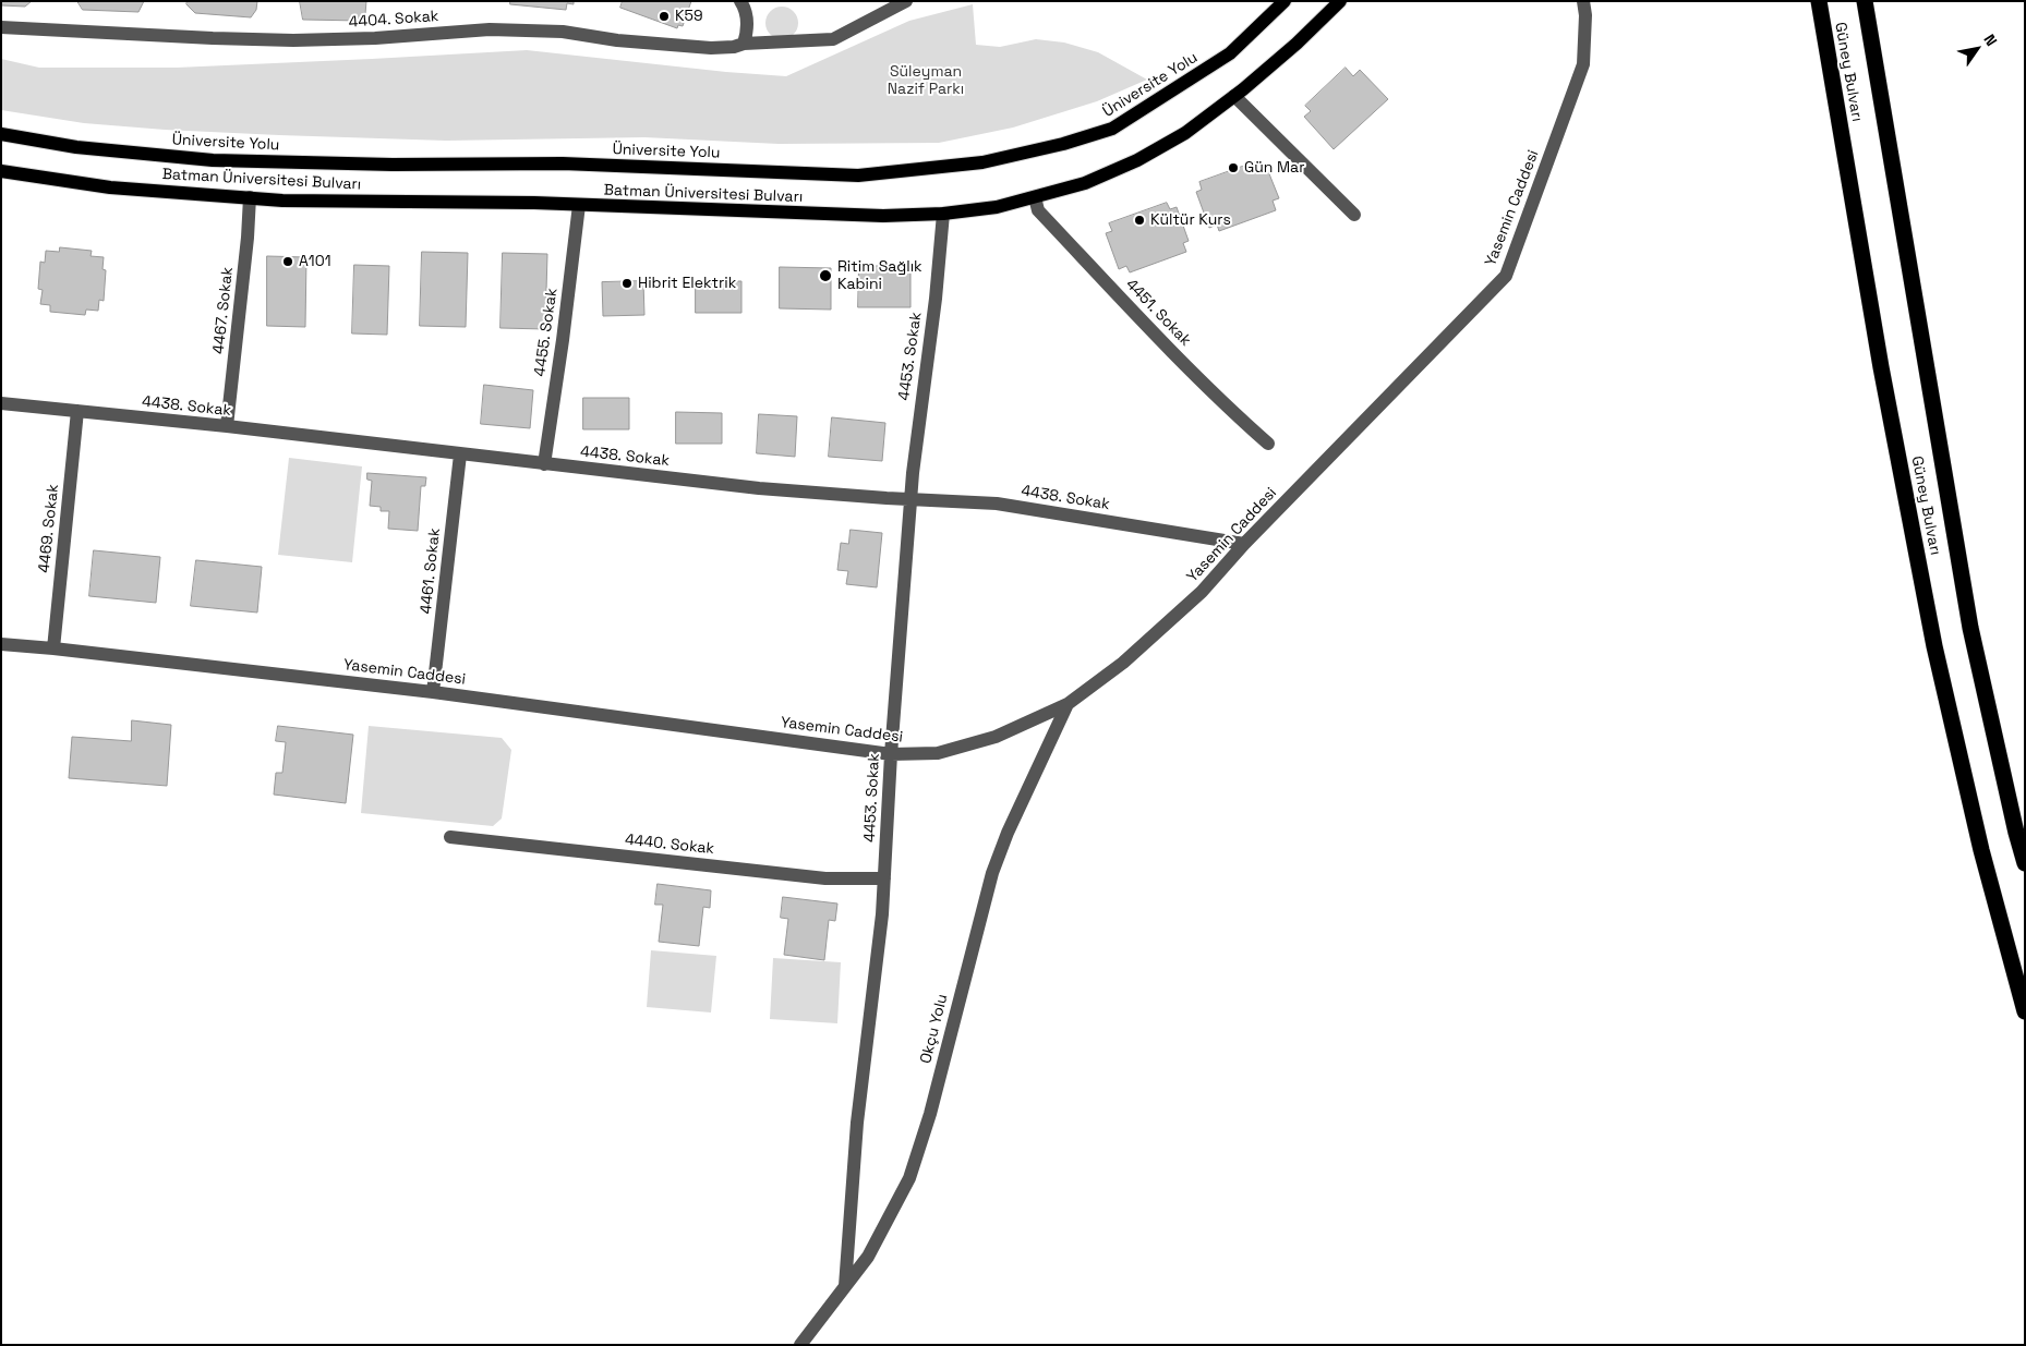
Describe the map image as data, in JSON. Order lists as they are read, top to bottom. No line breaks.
{"streets":{"highway":["Güney Bulvarı"],"main road":["Üniversite Yolu","Batman Üniversitesi Bulvarı"],"street":["4404. Sokak","Yasemin Caddesi","4467. Sokak","4451. Sokak","4455. Sokak","4453. Sokak","4438. Sokak","4469. Sokak","4461. Sokak","4440. Sokak","Okçu Yolu"]},"crossings":[["Batman Üniversitesi Bulvarı","4467. Sokak"],["Batman Üniversitesi Bulvarı","4451. Sokak"],["Batman Üniversitesi Bulvarı","4455. Sokak"],["Batman Üniversitesi Bulvarı","4453. Sokak"],["Yasemin Caddesi","4453. Sokak"],["Yasemin Caddesi","4438. Sokak"],["Yasemin Caddesi","4469. Sokak"],["Yasemin Caddesi","4461. Sokak"],["Yasemin Caddesi","Okçu Yolu"],["4467. Sokak","4438. Sokak"],["4455. Sokak","4438. Sokak"],["4453. Sokak","4438. Sokak"],["4453. Sokak","4440. Sokak"],["4453. Sokak","Okçu Yolu"],["4438. Sokak","4469. Sokak"],["4438. Sokak","4461. Sokak"]],"parks":["Süleyman Nazif Parkı"],"places":["K59","Gün Mar","Kültür Kurs","A101","Ritim Sağlık Kabini","Hibrit Elektrik"],"north":"top right"}
